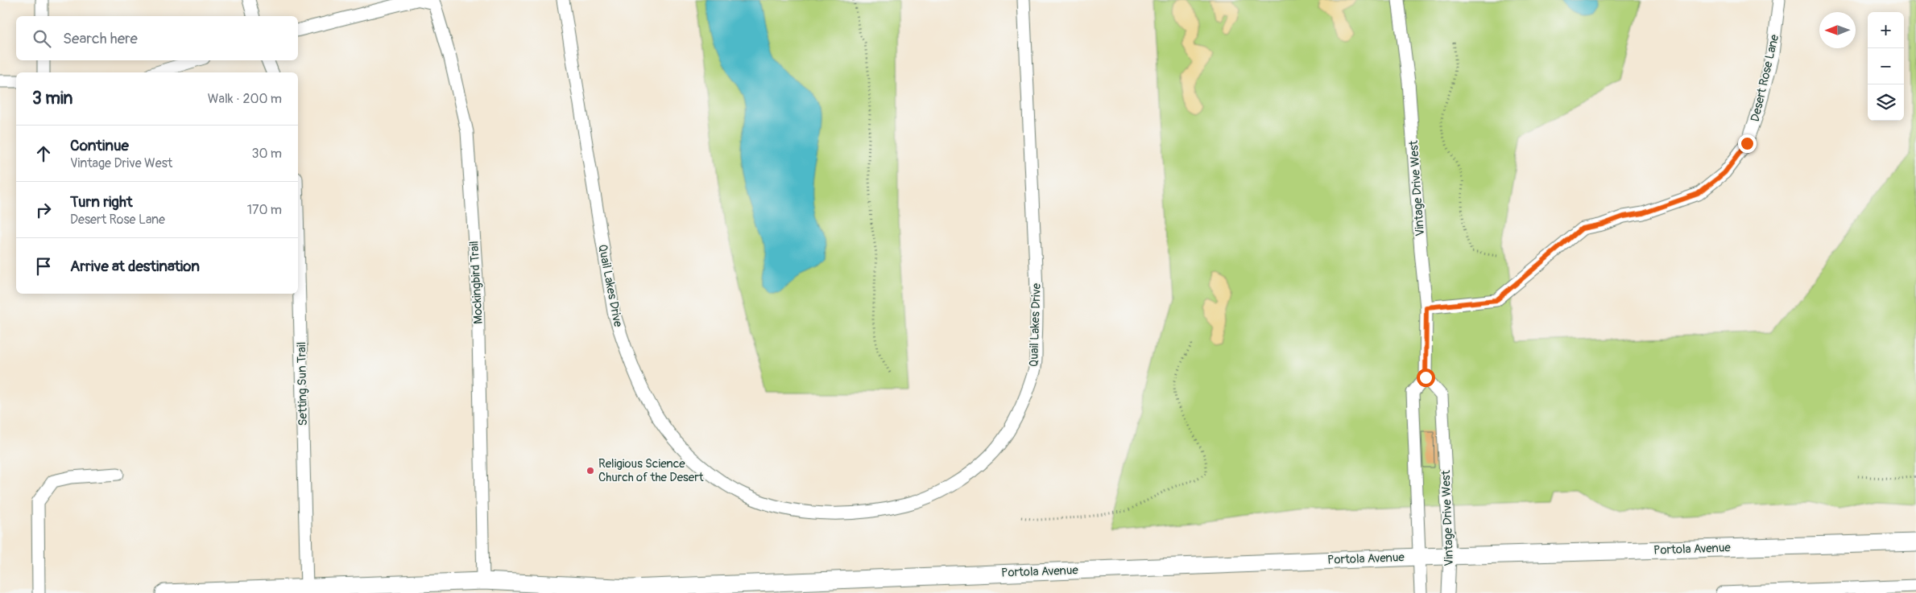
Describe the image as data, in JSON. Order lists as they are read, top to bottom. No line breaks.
{"streets":{"street":["Desert Rose Lane","Vintage Drive West","Mockingbird Trail","Quail Lakes Drive","Setting Sun Trail","Portola Avenue"]},"crossings":[["Desert Rose Lane","Vintage Drive West"],["Vintage Drive West","Portola Avenue"],["Mockingbird Trail","Portola Avenue"],["Setting Sun Trail","Portola Avenue"]],"places":["Religious Science Church of the Desert"],"north":"left","page":{"map_buttons":["+","−"],"search":"Search here","heading":["3 min","Walk · 200 m"],"list":[["Continue","Vintage Drive West","30 m"],["Turn right","Desert Rose Lane","170 m"],"Arrive at destination"]}}
